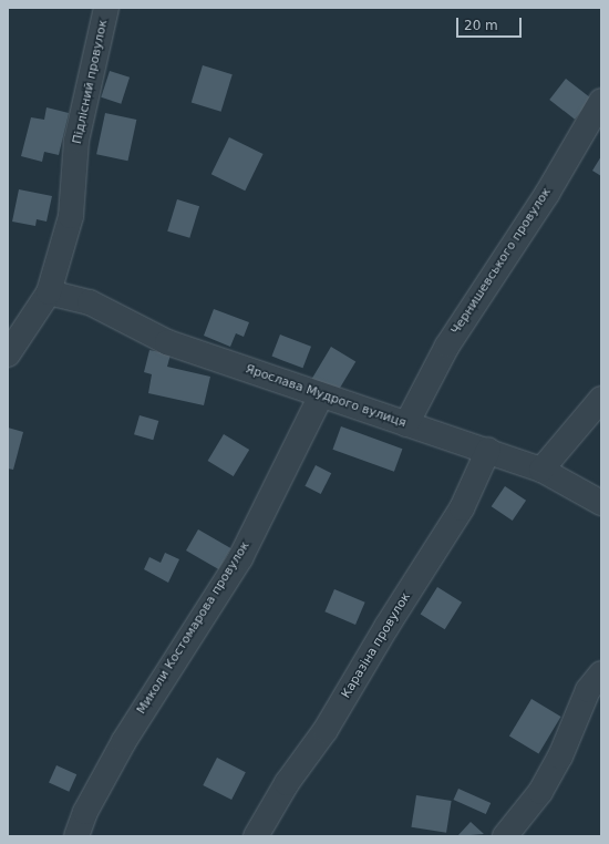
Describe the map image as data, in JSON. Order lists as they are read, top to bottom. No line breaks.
{"streets":{"street":["Підлісний провулок","Чернишевського провулок","Ярослава Мудрого вулиця","Миколи Костомарова провулок","Каразіна провулок"]},"crossings":[["Підлісний провулок","Ярослава Мудрого вулиця"],["Чернишевського провулок","Ярослава Мудрого вулиця"],["Ярослава Мудрого вулиця","Миколи Костомарова провулок"],["Ярослава Мудрого вулиця","Каразіна провулок"]],"scale_bar":"20 m"}
